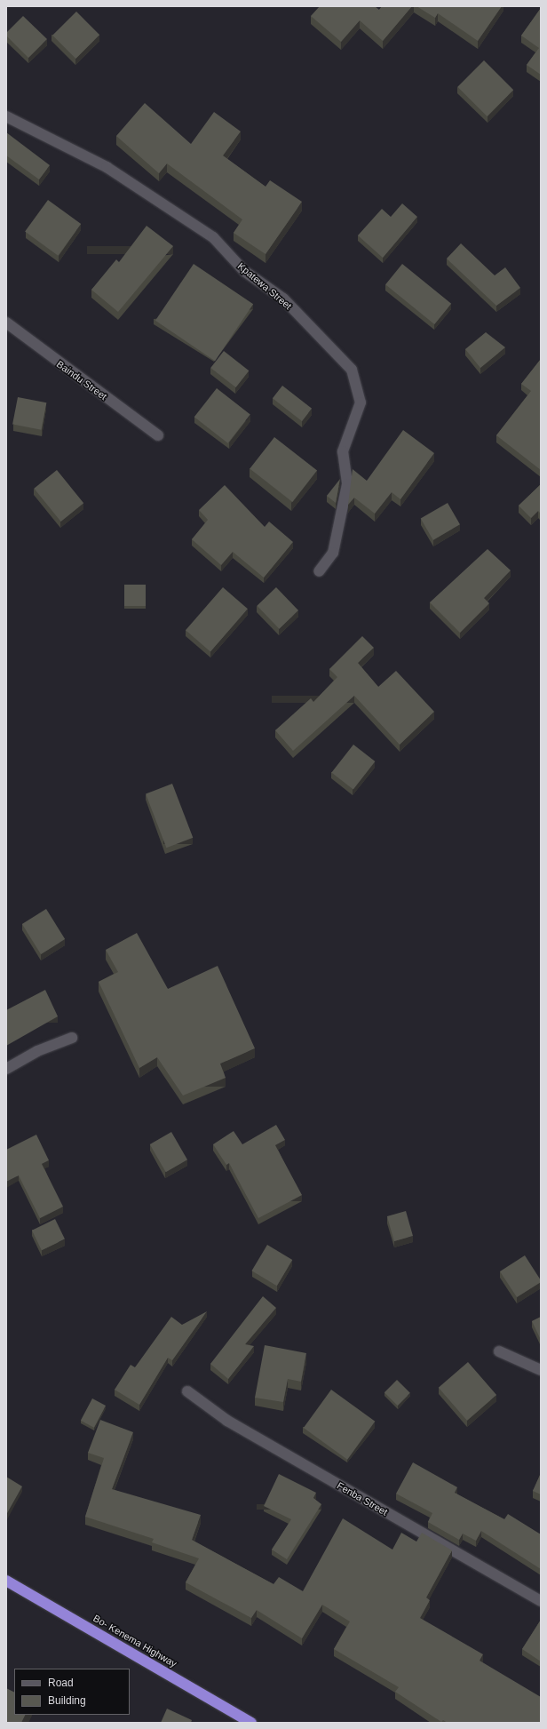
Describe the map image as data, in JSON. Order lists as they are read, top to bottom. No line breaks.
{"streets":{"highway":["Bo- Kenema Highway"],"street":["Kpatewa Street","Baindu Street","Fenba Street"]},"legend":["Road","Building"]}
